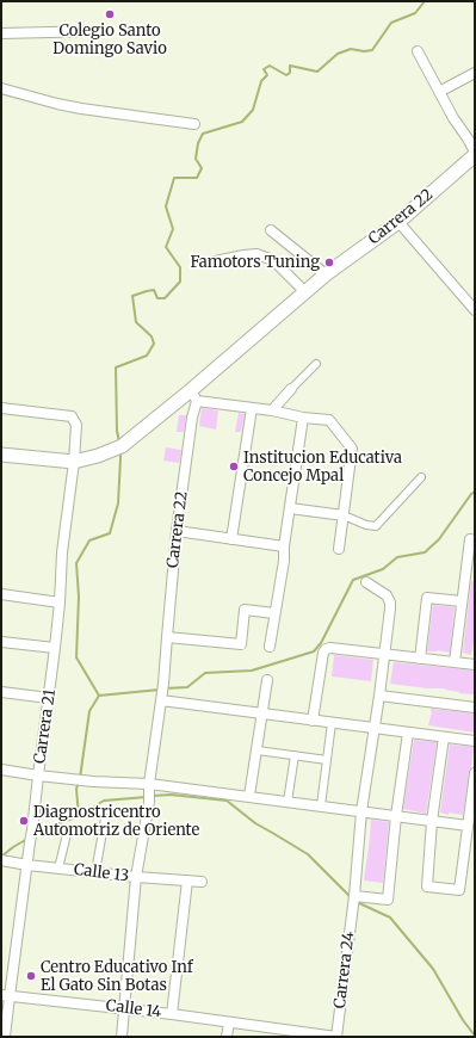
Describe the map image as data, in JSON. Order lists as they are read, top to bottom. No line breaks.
{"streets":{"main road":["Carrera 22"],"street":["Carrera 21","Calle 13","Carrera 24","Calle 14"]},"crossings":[["Carrera 22","Calle 13"],["Carrera 22","Calle 14"],["Carrera 21","Calle 13"],["Carrera 21","Calle 14"],["Carrera 24","Calle 14"]],"places":["Colegio Santo Domingo Savio","Famotors Tuning","Institucion Educativa Concejo Mpal","Diagnostricentro Automotriz de Oriente","Centro Educativo Inf El Gato Sin Botas"]}
